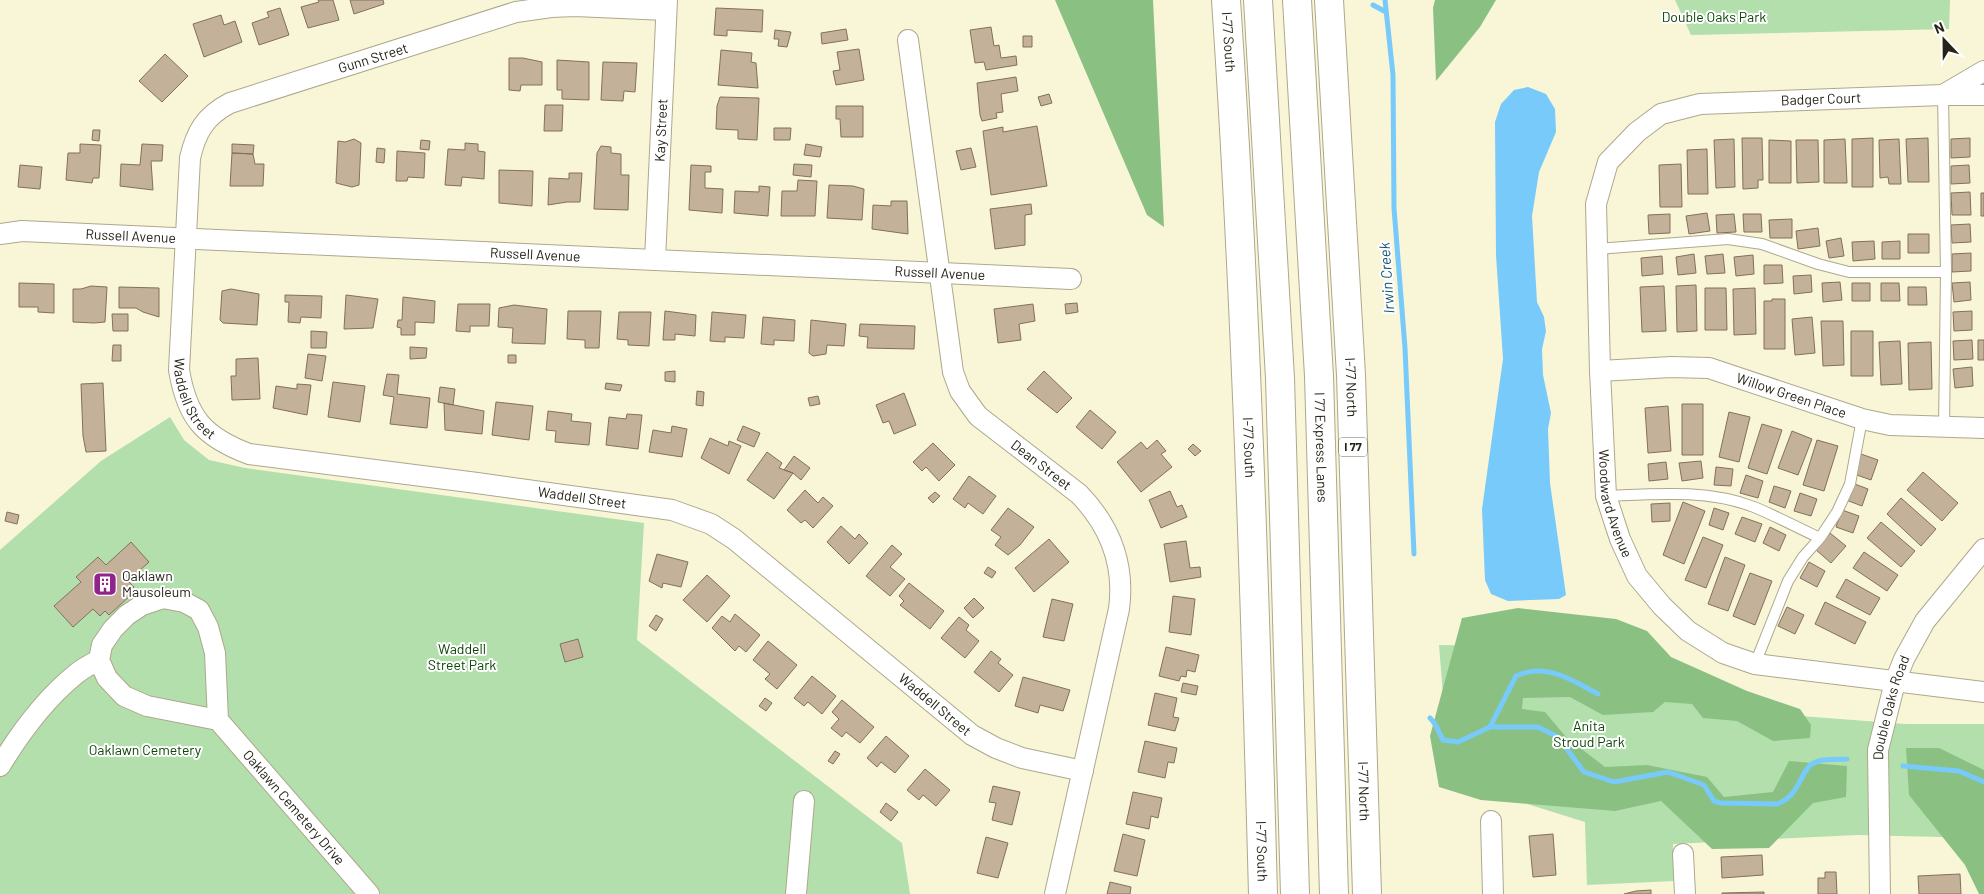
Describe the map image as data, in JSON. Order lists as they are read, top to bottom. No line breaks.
{"streets":{"highway":["I-77 South","I-77 North","I 77 Express Lanes","I 77"],"street":["Gunn Street","Badger Court","Kay Street","Russell Avenue","Willow Green Place","Waddell Street","Dean Street","Woodward Avenue","Double Oaks Road","Oaklawn Cemetery Drive"]},"crossings":[["Gunn Street","Kay Street"],["Gunn Street","Russell Avenue"],["Gunn Street","Waddell Street"],["Badger Court","Woodward Avenue"],["Kay Street","Russell Avenue"],["Russell Avenue","Waddell Street"],["Russell Avenue","Dean Street"],["Willow Green Place","Woodward Avenue"],["Waddell Street","Dean Street"],["Woodward Avenue","Double Oaks Road"]],"water":["Irwin Creek"],"parks":["Double Oaks Park","Waddell Street Park","Anita Stroud Park","Oaklawn Cemetery"],"places":{"building":["Oaklawn Mausoleum"]},"north":"top"}
